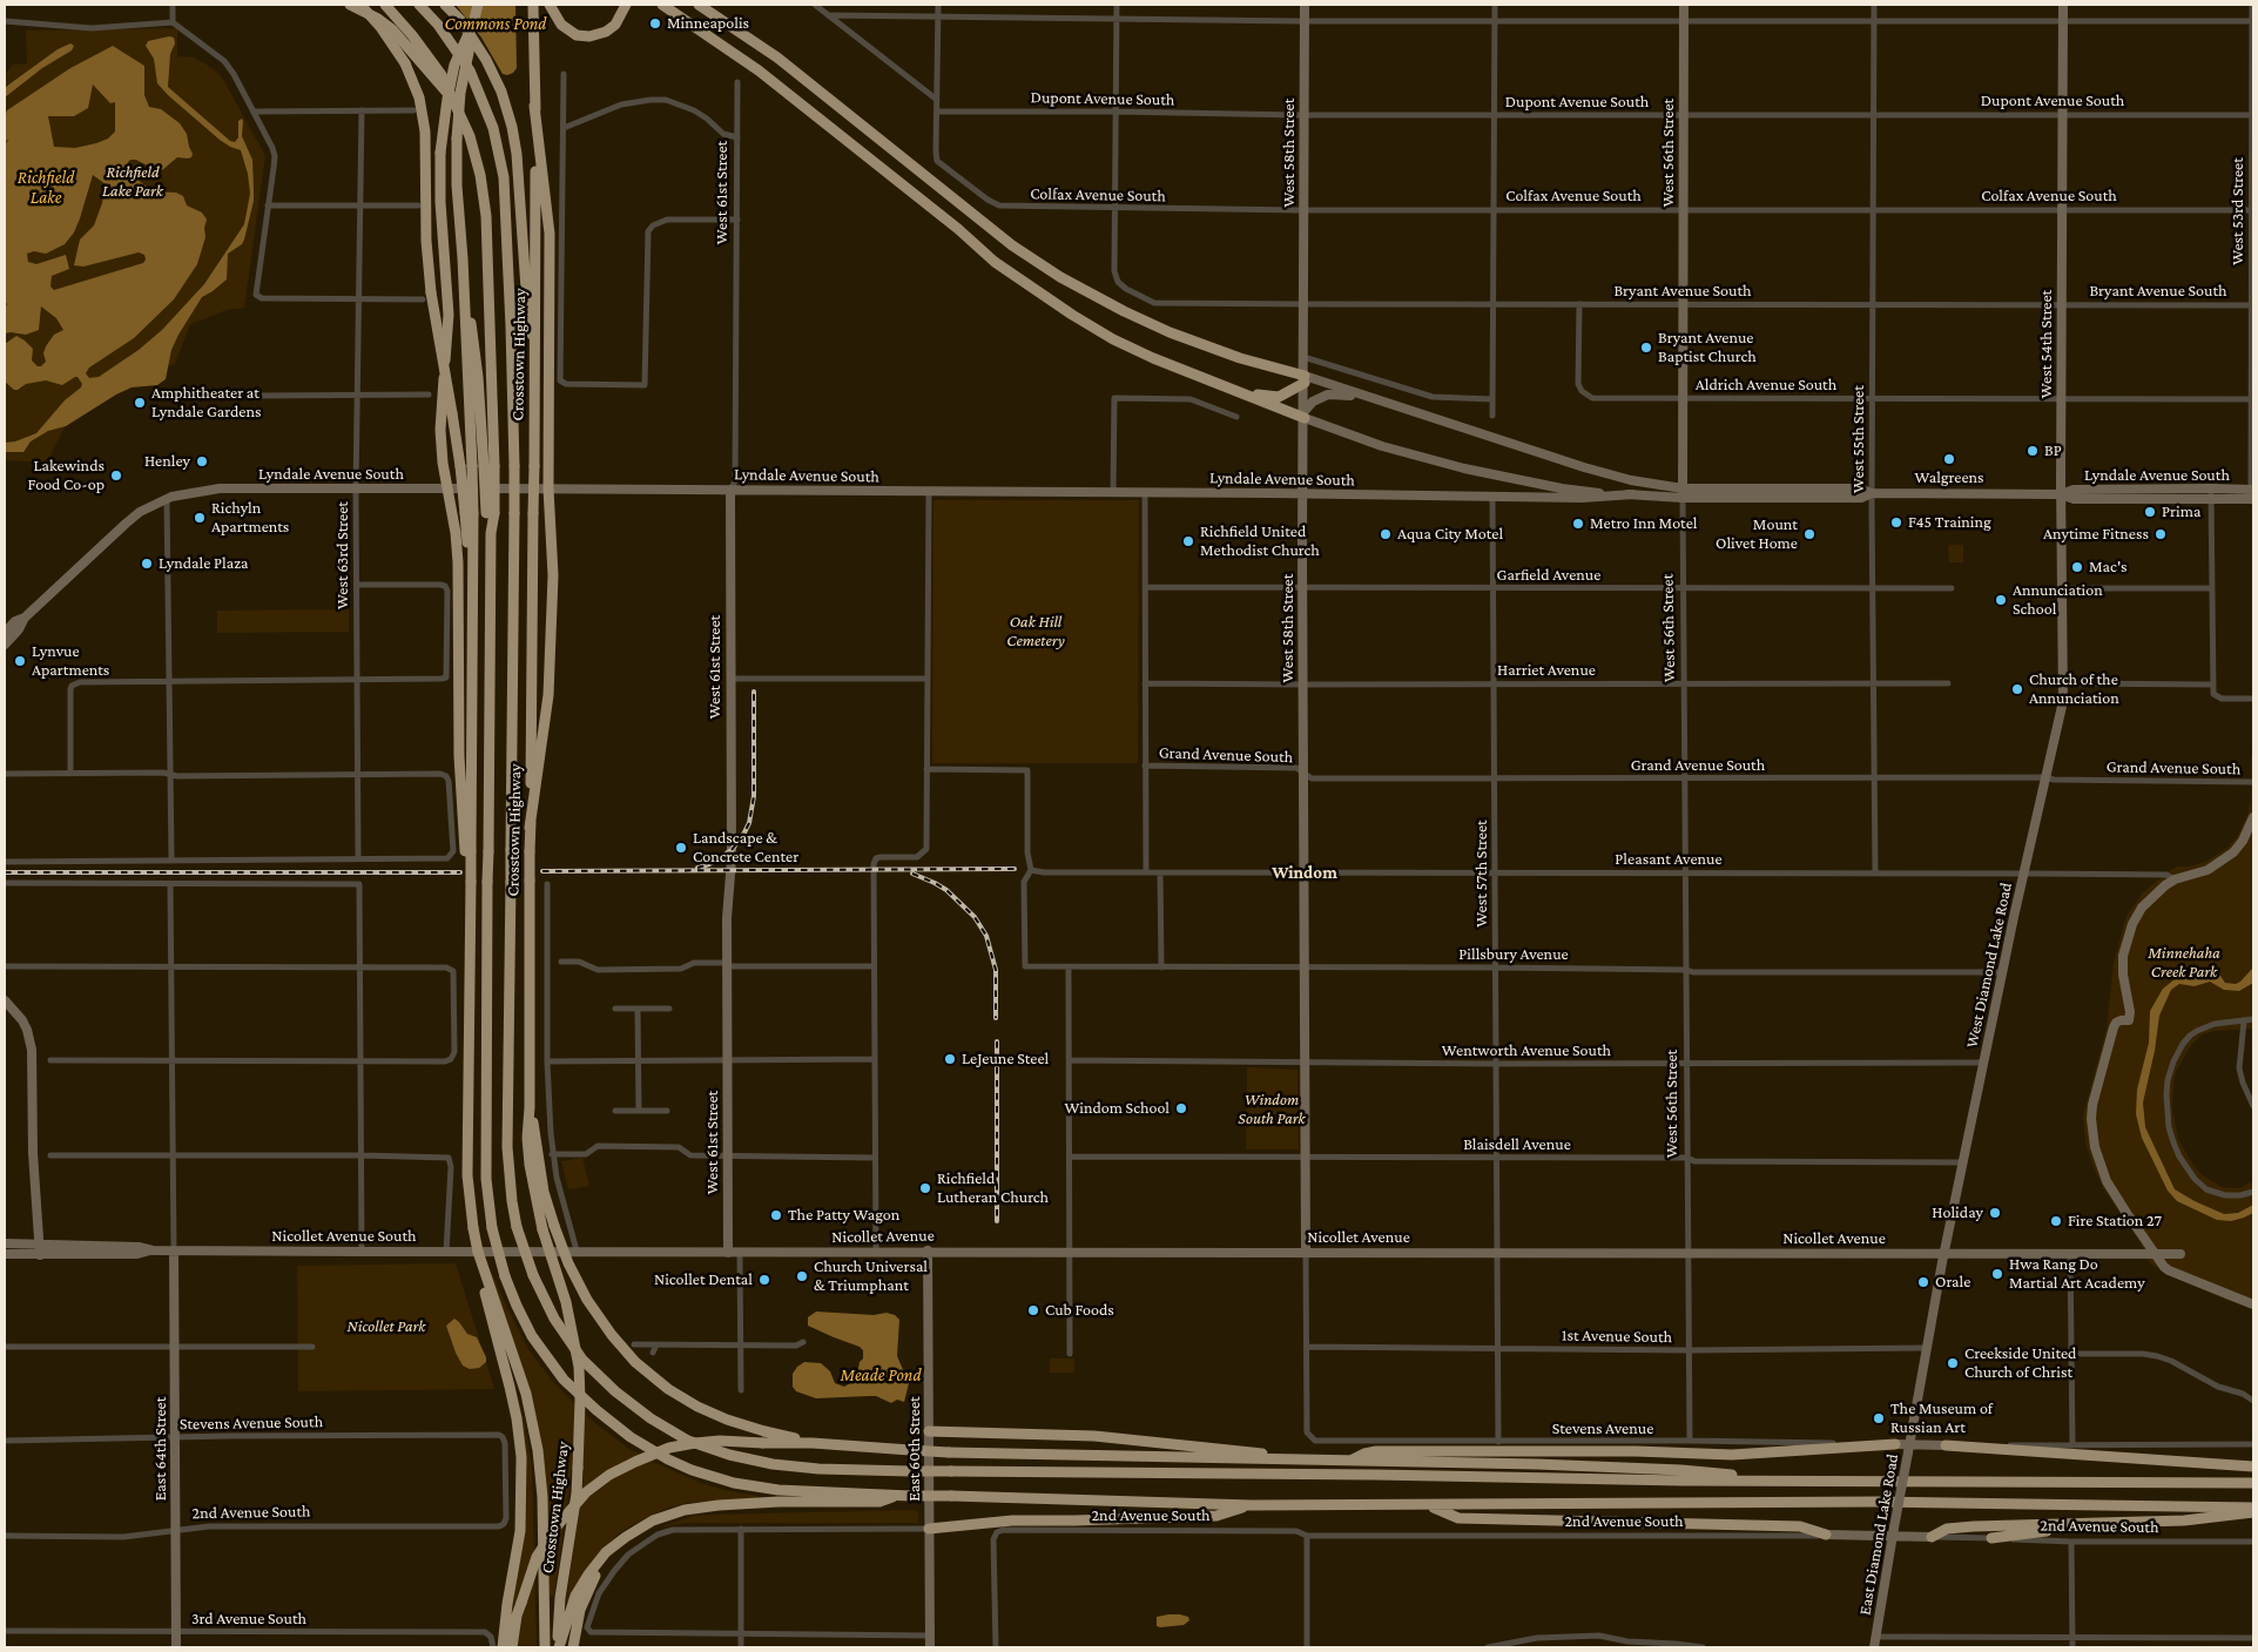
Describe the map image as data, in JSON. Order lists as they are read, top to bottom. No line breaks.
{"streets":{"highway":["Crosstown Highway"],"street":["Dupont Avenue South","West 58th Street","West 56th Street","West 61st Street","Colfax Avenue South","West 53rd Street","Bryant Avenue South","West 54th Street","Aldrich Avenue South","West 55th Street","Lyndale Avenue South","West 63rd Street","Garfield Avenue","Harriet Avenue","Grand Avenue South","Pleasant Avenue","West 57th Street","Pillsbury Avenue","West Diamond Lake Road","Wentworth Avenue South","Blaisdell Avenue","Nicollet Avenue South","Nicollet Avenue","1st Avenue South","Stevens Avenue South","Stevens Avenue","East 64th Street","East 60th Street","2nd Avenue South","East Diamond Lake Road","3rd Avenue South"]},"crossings":[["Dupont Avenue South","West 58th Street"],["Dupont Avenue South","West 56th Street"],["Dupont Avenue South","Colfax Avenue South"],["Dupont Avenue South","West 53rd Street"],["Dupont Avenue South","West 54th Street"],["Dupont Avenue South","West 55th Street"],["West 58th Street","Colfax Avenue South"],["West 58th Street","Bryant Avenue South"],["West 58th Street","Lyndale Avenue South"],["West 58th Street","Garfield Avenue"],["West 58th Street","Harriet Avenue"],["West 58th Street","Grand Avenue South"],["West 58th Street","Pleasant Avenue"],["West 58th Street","Pillsbury Avenue"],["West 58th Street","Wentworth Avenue South"],["West 58th Street","Blaisdell Avenue"],["West 58th Street","Nicollet Avenue"],["West 56th Street","Colfax Avenue South"],["West 56th Street","Bryant Avenue South"],["West 56th Street","Aldrich Avenue South"],["West 56th Street","Lyndale Avenue South"],["West 56th Street","Garfield Avenue"],["West 56th Street","Harriet Avenue"],["West 56th Street","Grand Avenue South"],["West 56th Street","Pleasant Avenue"],["West 56th Street","Pillsbury Avenue"],["West 56th Street","Wentworth Avenue South"],["West 56th Street","Blaisdell Avenue"],["West 56th Street","Nicollet Avenue"],["West 56th Street","1st Avenue South"],["West 56th Street","Stevens Avenue"],["West 61st Street","Lyndale Avenue South"],["West 61st Street","Nicollet Avenue"],["Colfax Avenue South","West 53rd Street"],["Colfax Avenue South","Bryant Avenue South"],["Colfax Avenue South","West 54th Street"],["Colfax Avenue South","West 55th Street"],["West 53rd Street","Bryant Avenue South"],["West 53rd Street","Aldrich Avenue South"],["West 53rd Street","Lyndale Avenue South"],["Bryant Avenue South","West 54th Street"],["Bryant Avenue South","Aldrich Avenue South"],["Bryant Avenue South","West 55th Street"],["West 54th Street","Aldrich Avenue South"],["West 54th Street","Lyndale Avenue South"],["West 54th Street","West Diamond Lake Road"],["Aldrich Avenue South","West 55th Street"],["West 55th Street","Lyndale Avenue South"],["West 55th Street","Garfield Avenue"],["West 55th Street","Harriet Avenue"],["West 55th Street","Grand Avenue South"],["West 55th Street","Pleasant Avenue"],["Lyndale Avenue South","West 63rd Street"],["Lyndale Avenue South","West 57th Street"],["Garfield Avenue","West 57th Street"],["Harriet Avenue","West 57th Street"],["Grand Avenue South","West 57th Street"],["Grand Avenue South","West Diamond Lake Road"],["Pleasant Avenue","West 57th Street"],["Pleasant Avenue","West Diamond Lake Road"],["West 57th Street","Pillsbury Avenue"],["West 57th Street","Wentworth Avenue South"],["West 57th Street","Blaisdell Avenue"],["West 57th Street","Nicollet Avenue"],["West 57th Street","1st Avenue South"],["West 57th Street","Stevens Avenue"],["Pillsbury Avenue","West Diamond Lake Road"],["West Diamond Lake Road","Wentworth Avenue South"],["West Diamond Lake Road","Blaisdell Avenue"],["West Diamond Lake Road","Nicollet Avenue"],["West Diamond Lake Road","East Diamond Lake Road"],["Nicollet Avenue South","Nicollet Avenue"],["Nicollet Avenue South","East 64th Street"],["Nicollet Avenue","East 60th Street"],["Nicollet Avenue","East Diamond Lake Road"],["1st Avenue South","Stevens Avenue"],["1st Avenue South","East Diamond Lake Road"],["Stevens Avenue South","East 64th Street"],["Stevens Avenue South","2nd Avenue South"],["East 64th Street","2nd Avenue South"],["East 64th Street","3rd Avenue South"],["2nd Avenue South","East Diamond Lake Road"]],"districts":["Windom"],"water":["Commons Pond","Richfield Lake","Meade Pond"],"parks":["Richfield Lake Park","Oak Hill Cemetery","Minnehaha Creek Park","Windom South Park","Nicollet Park"],"places":["Minneapolis","Bryant Avenue Baptist Church","Amphitheater at Lyndale Gardens","BP","Walgreens","Henley","Lakewinds Food Co-op","Prima","Richyln Apartments","F45 Training","Metro Inn Motel","Aqua City Motel","Mount Olivet Home","Anytime Fitness","Richfield United Methodist Church","Lyndale Plaza","Mac's","Annunciation School","Lynvue Apartments","Church of the Annunciation","Landscape & Concrete Center","LeJeune Steel","Windom School","Richfield Lutheran Church","Holiday","The Patty Wagon","Fire Station 27","Hwa Rang Do Martial Art Academy","Church Universal & Triumphant","Nicollet Dental","Orale","Cub Foods","Creekside United Church of Christ","The Museum of Russian Art"]}
